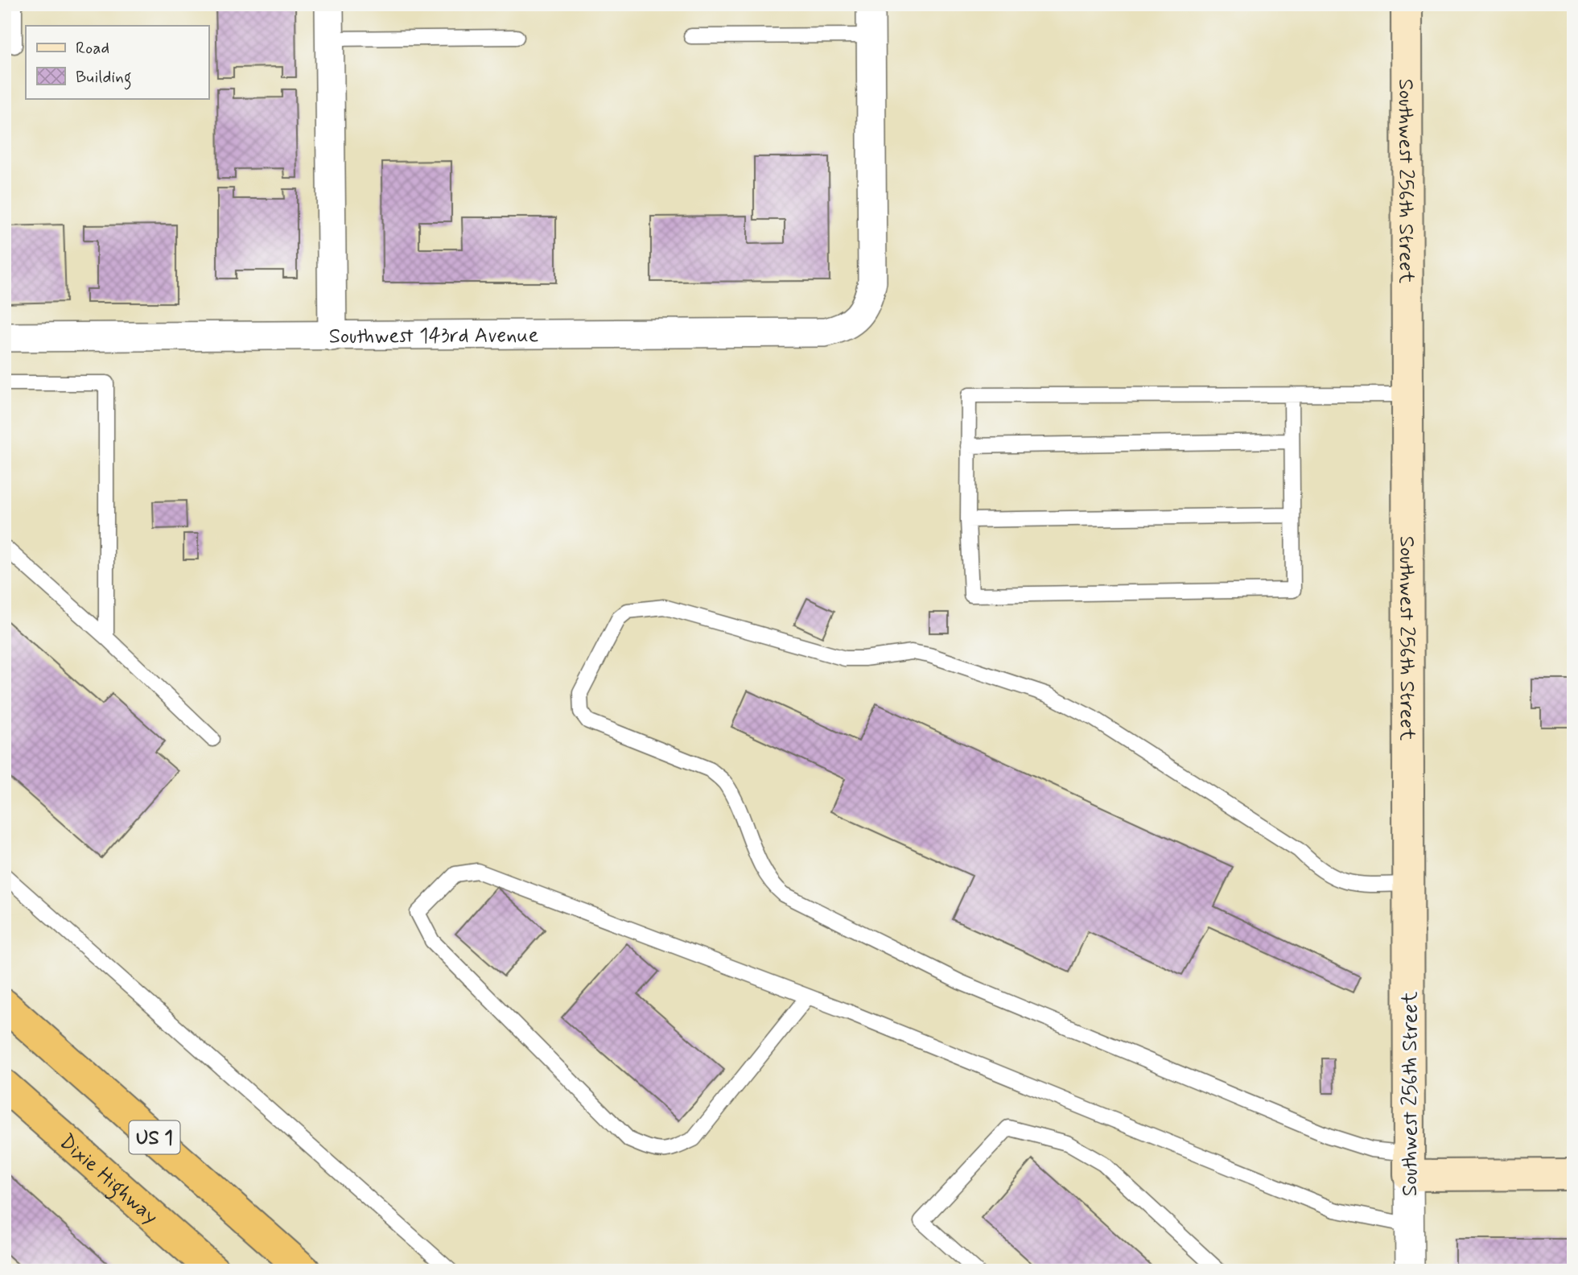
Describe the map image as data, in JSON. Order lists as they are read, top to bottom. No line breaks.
{"streets":{"highway":["US 1","Dixie Highway"],"street":["Southwest 256th Street","Southwest 143rd Avenue"]},"legend":["Road","Building"]}
